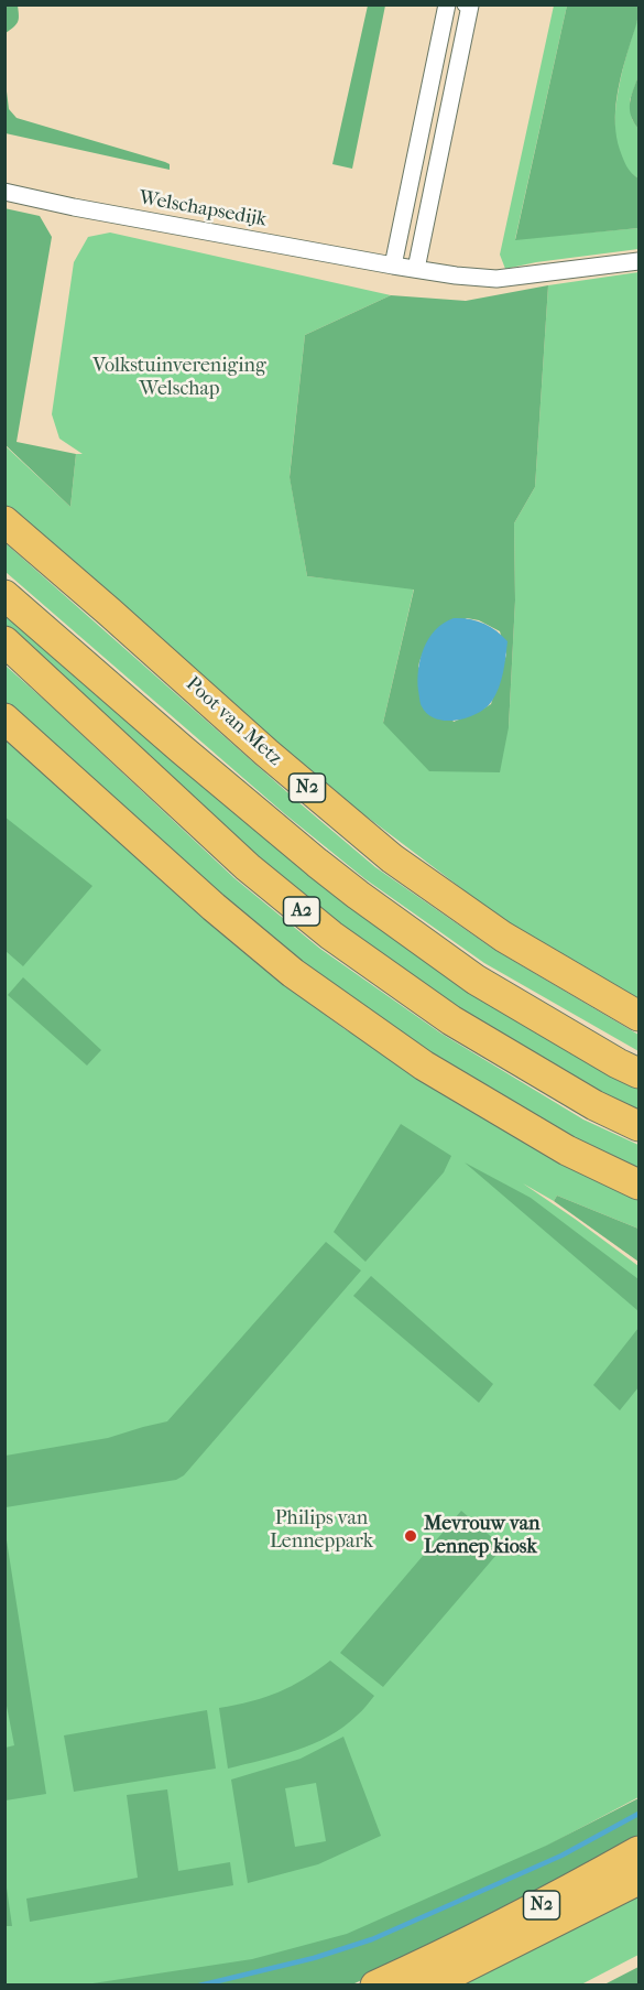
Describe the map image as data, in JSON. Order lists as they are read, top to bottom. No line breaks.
{"streets":{"highway":["Poot van Metz","N2","A2"],"street":["Welschapsedijk"]},"parks":["Volkstuinvereniging Welschap","Philips van Lenneppark"],"places":["Mevrouw van Lennep kiosk"]}
